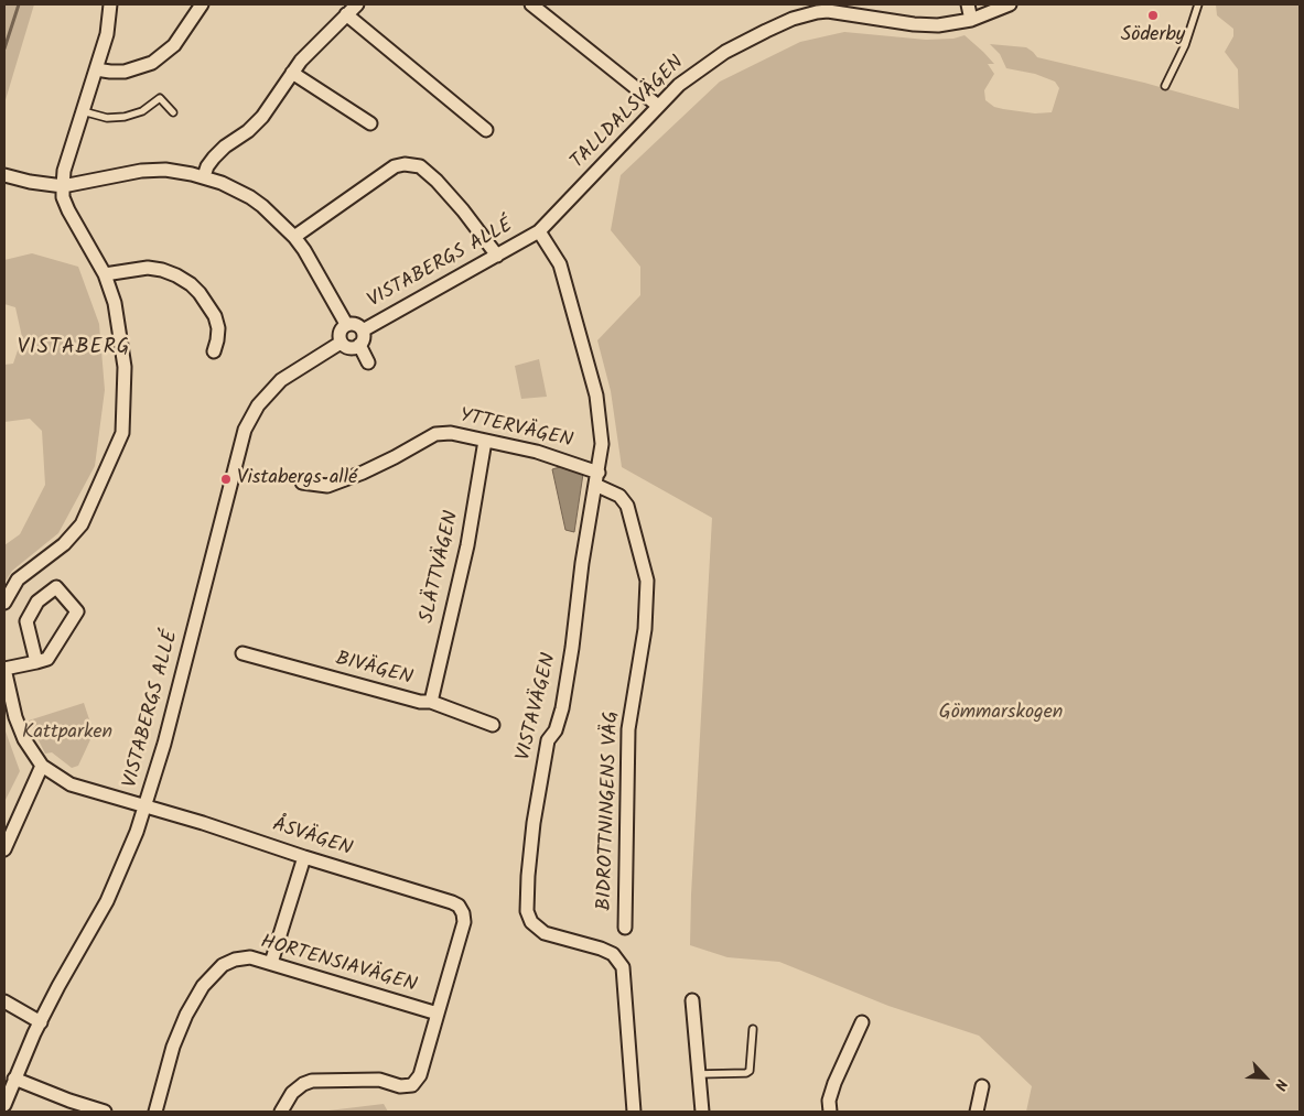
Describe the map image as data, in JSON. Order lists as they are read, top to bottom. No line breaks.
{"streets":{"street":["TALLDALSVÄGEN","VISTABERGS ALLÉ","YTTERVÄGEN","SLÄTTVÄGEN","BIVÄGEN","VISTAVÄGEN","BIDROTTNINGENS VÄG","ÅSVÄGEN","HORTENSIAVÄGEN"]},"crossings":[["TALLDALSVÄGEN","VISTABERGS ALLÉ"],["TALLDALSVÄGEN","VISTAVÄGEN"],["VISTABERGS ALLÉ","VISTAVÄGEN"],["VISTABERGS ALLÉ","ÅSVÄGEN"],["YTTERVÄGEN","SLÄTTVÄGEN"],["YTTERVÄGEN","VISTAVÄGEN"],["SLÄTTVÄGEN","BIVÄGEN"],["VISTAVÄGEN","BIDROTTNINGENS VÄG"],["ÅSVÄGEN","HORTENSIAVÄGEN"]],"districts":["VISTABERG"],"parks":["Gömmarskogen","Kattparken"],"places":["Söderby","Vistabergs allé"],"north":"bottom right"}
